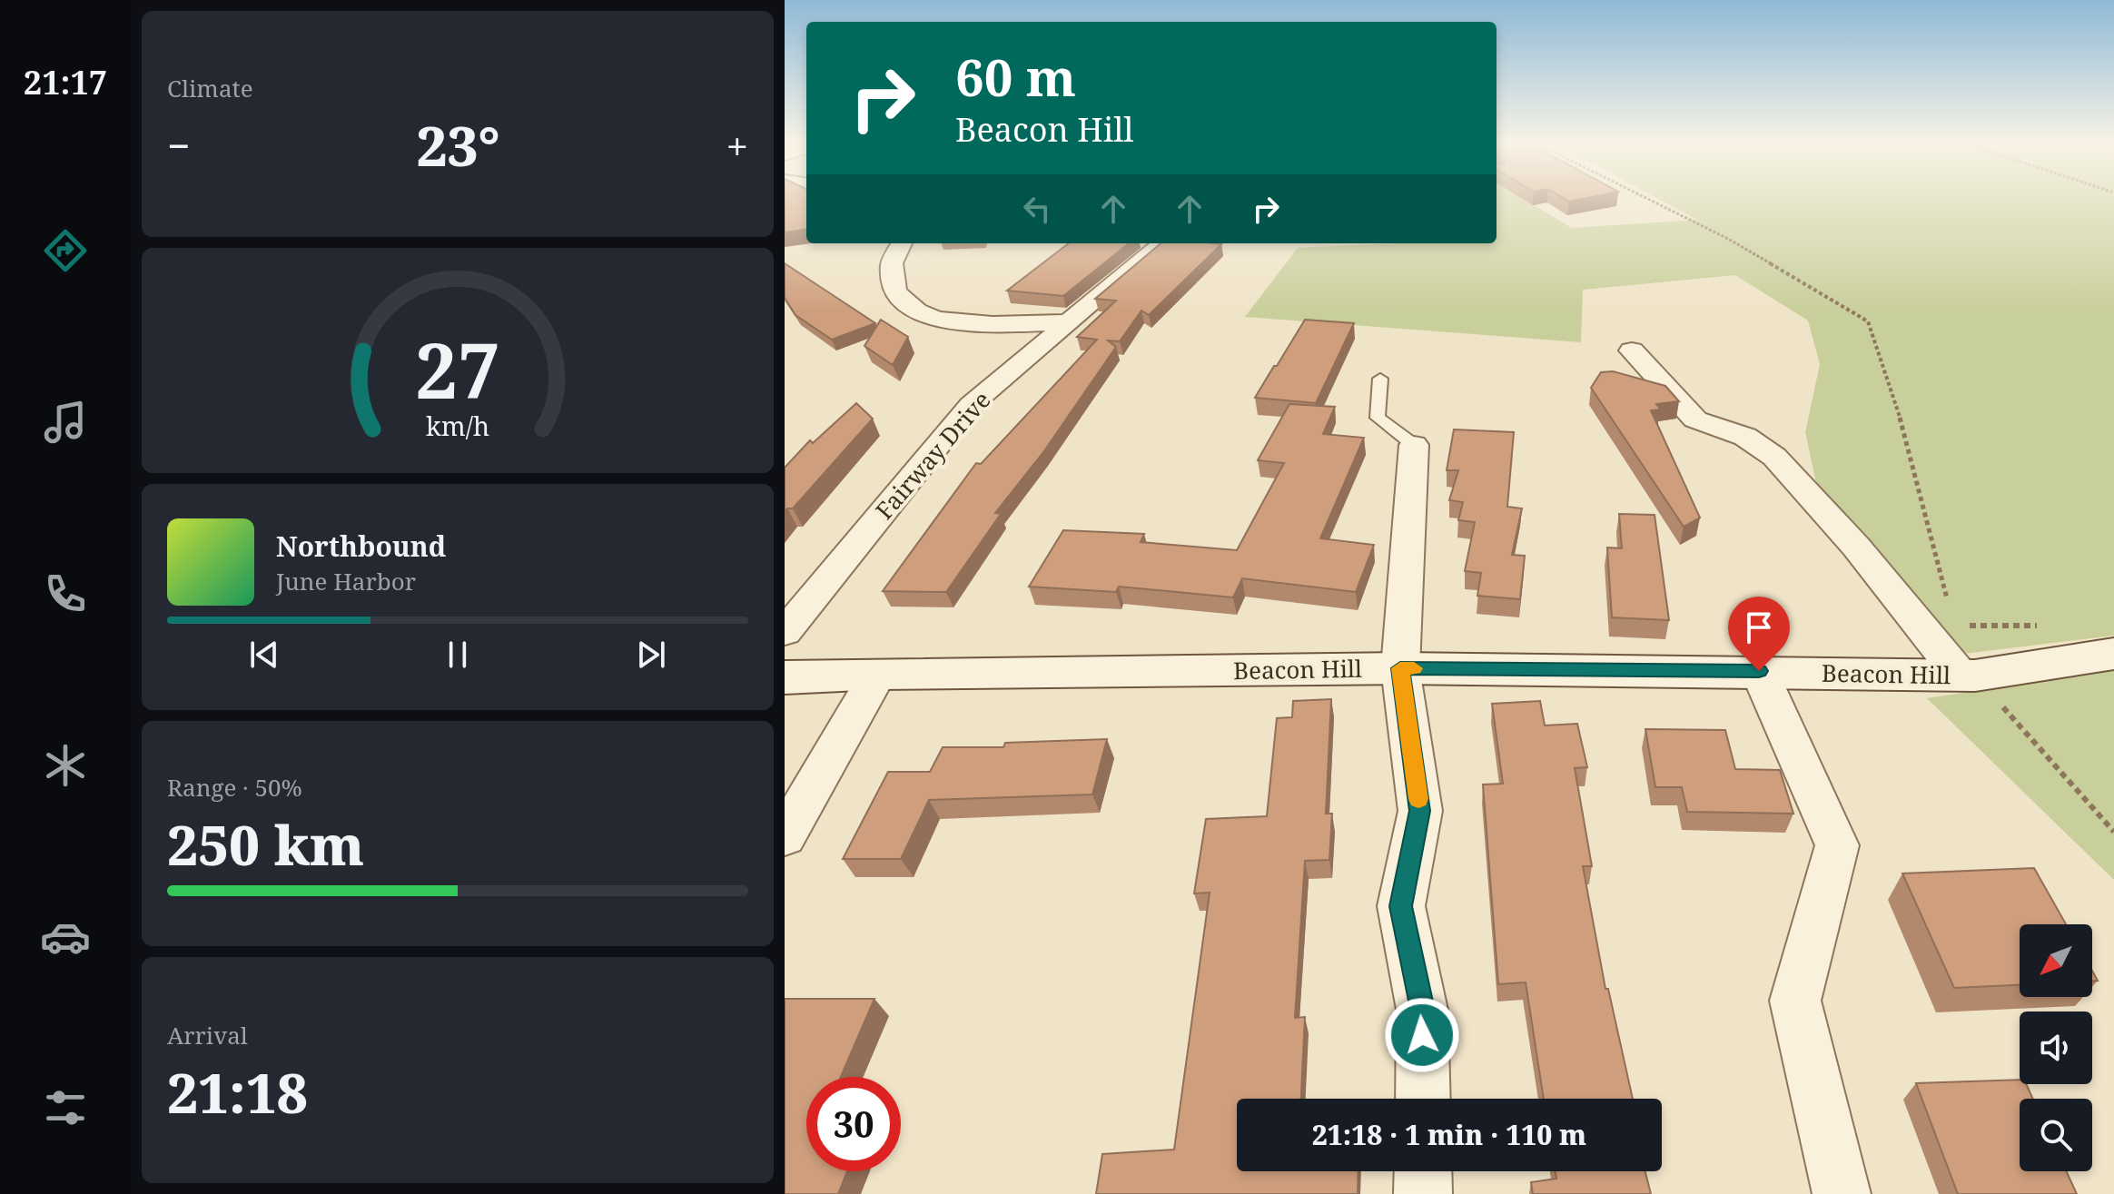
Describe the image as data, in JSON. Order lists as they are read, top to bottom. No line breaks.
{"streets":{"street":["Fairway Drive","Beacon Hill"]},"north":"bottom left","page":{"tabs":"21:17","tile":["Climate",["Range · 50%","250 km"],["Arrival","21:18"]],"turn":["60 m","Beacon Hill"],"heat":["−","23°","+"],"song":["Northbound","June Harbor"],"limit":"30","trip":"21:18 · 1 min · 110 m","gauge":["27","km/h"]}}
